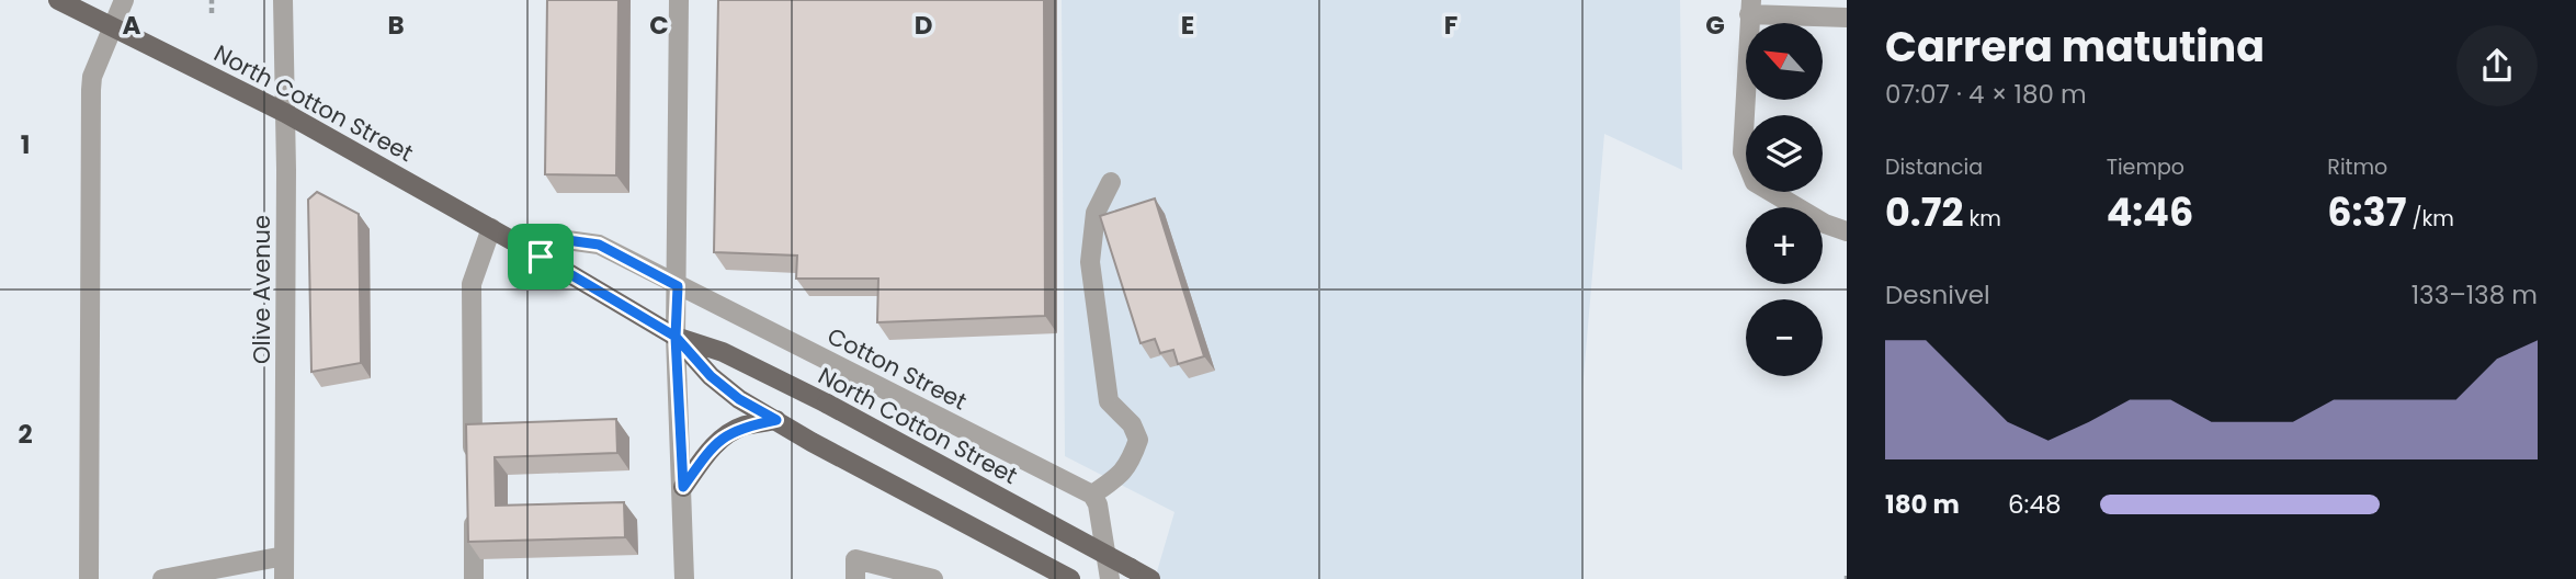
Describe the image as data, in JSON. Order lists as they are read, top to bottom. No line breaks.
{"streets":{"main road":["North Cotton Street"],"street":["Olive Avenue","Cotton Street"]},"crossings":[["North Cotton Street","Olive Avenue"]],"north":"top left","page":{"heading":["Carrera matutina","07:07 · 4 × 180 m"],"map_buttons":["+","−"],"stats":[["Distancia","0.72 km"],["Tiempo","4:46"],["Ritmo","6:37 /km"]],"chart":["Desnivel","133–138 m"],"list":[{"name":"180 m","note":"6:48"}]},"grid":{"columns":["A","B","C","D","E","F","G"],"rows":["1","2"]}}
